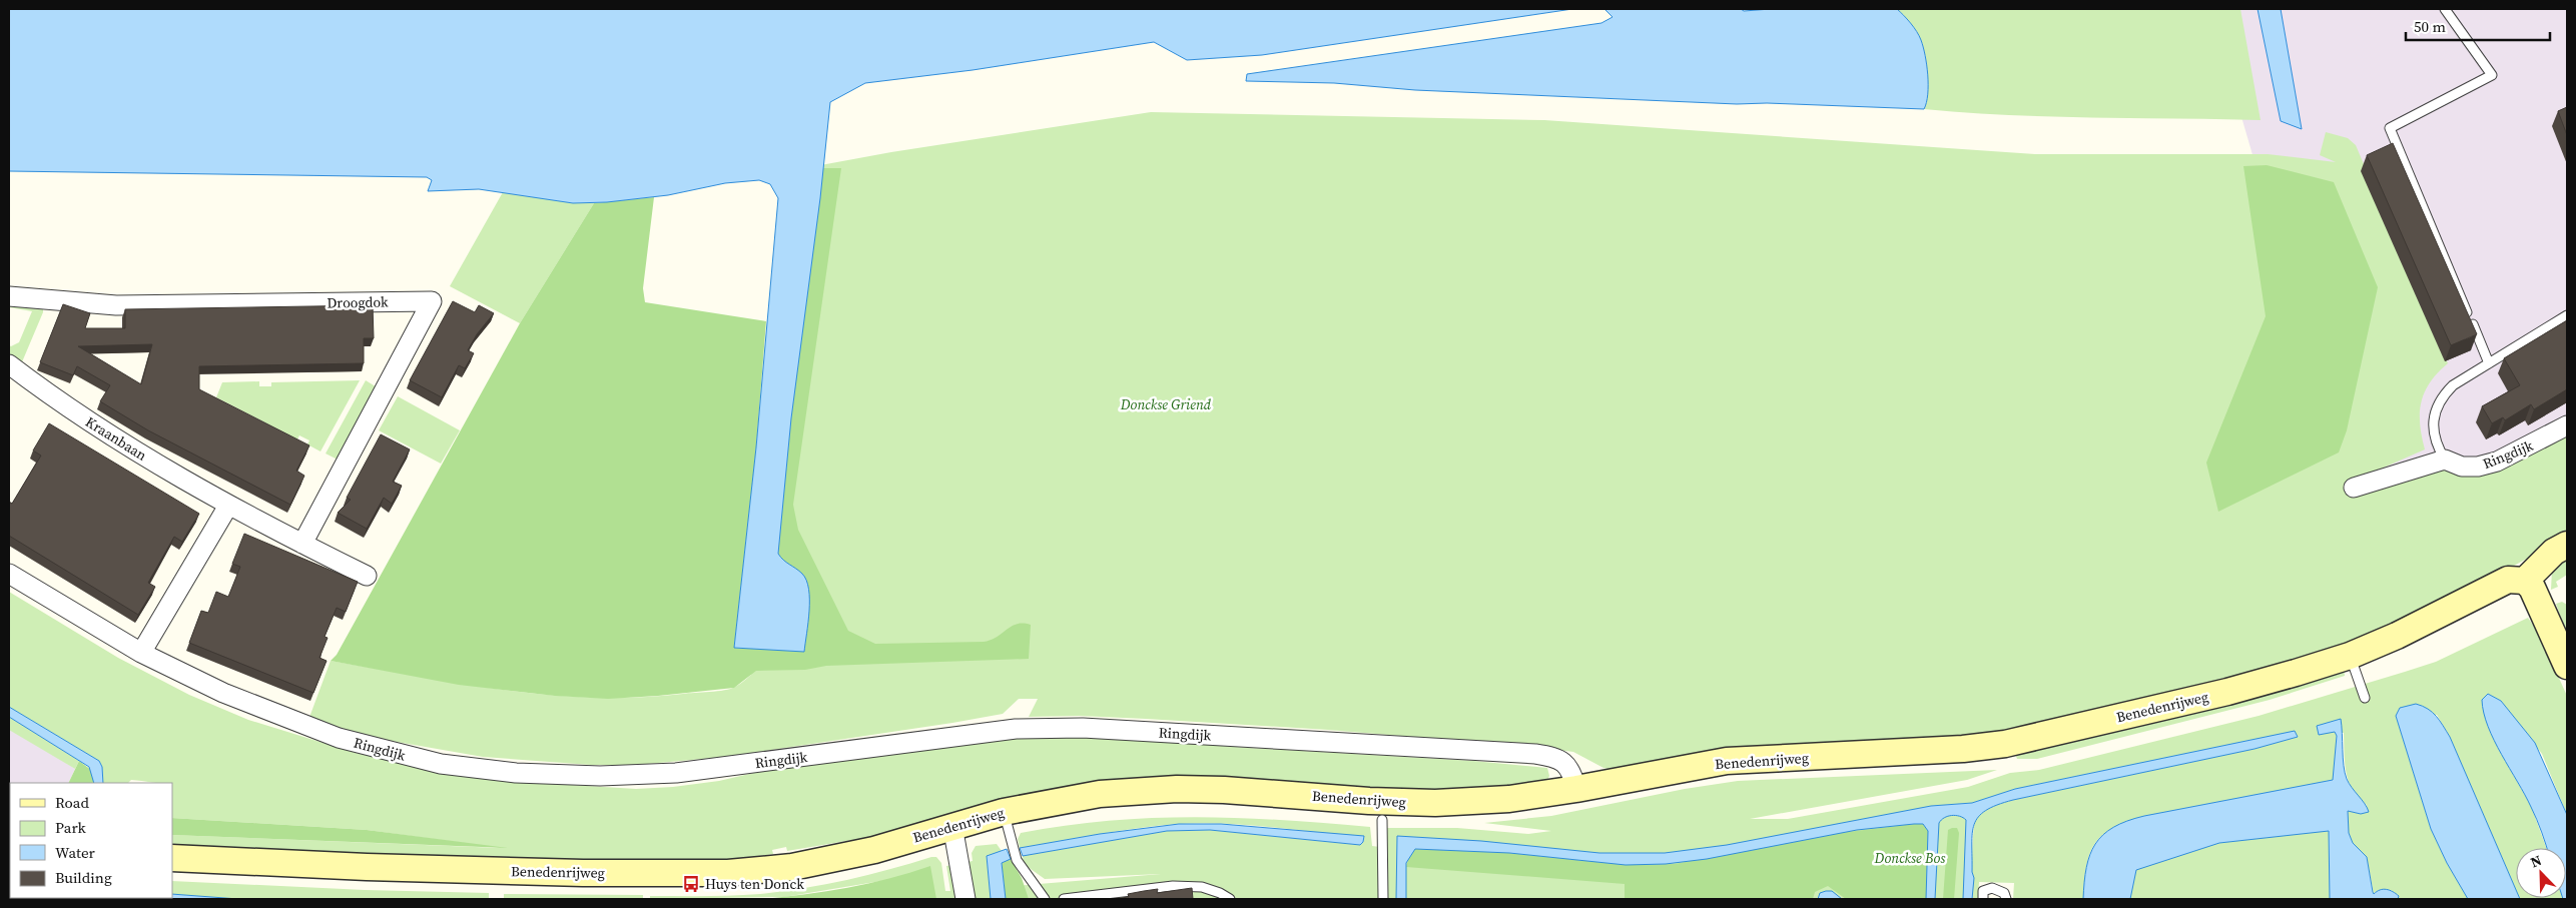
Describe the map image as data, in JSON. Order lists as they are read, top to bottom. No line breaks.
{"streets":{"street":["Droogdok","Kraanbaan","Ringdijk","Benedenrijweg"]},"crossings":[["Droogdok","Kraanbaan"],["Ringdijk","Benedenrijweg"]],"parks":["Donckse Griend","Donckse Bos"],"places":{"bus stop":["Huys ten Donck"]},"legend":["Road","Park","Water","Building"],"scale_bar":"50 m","north":"top left"}
